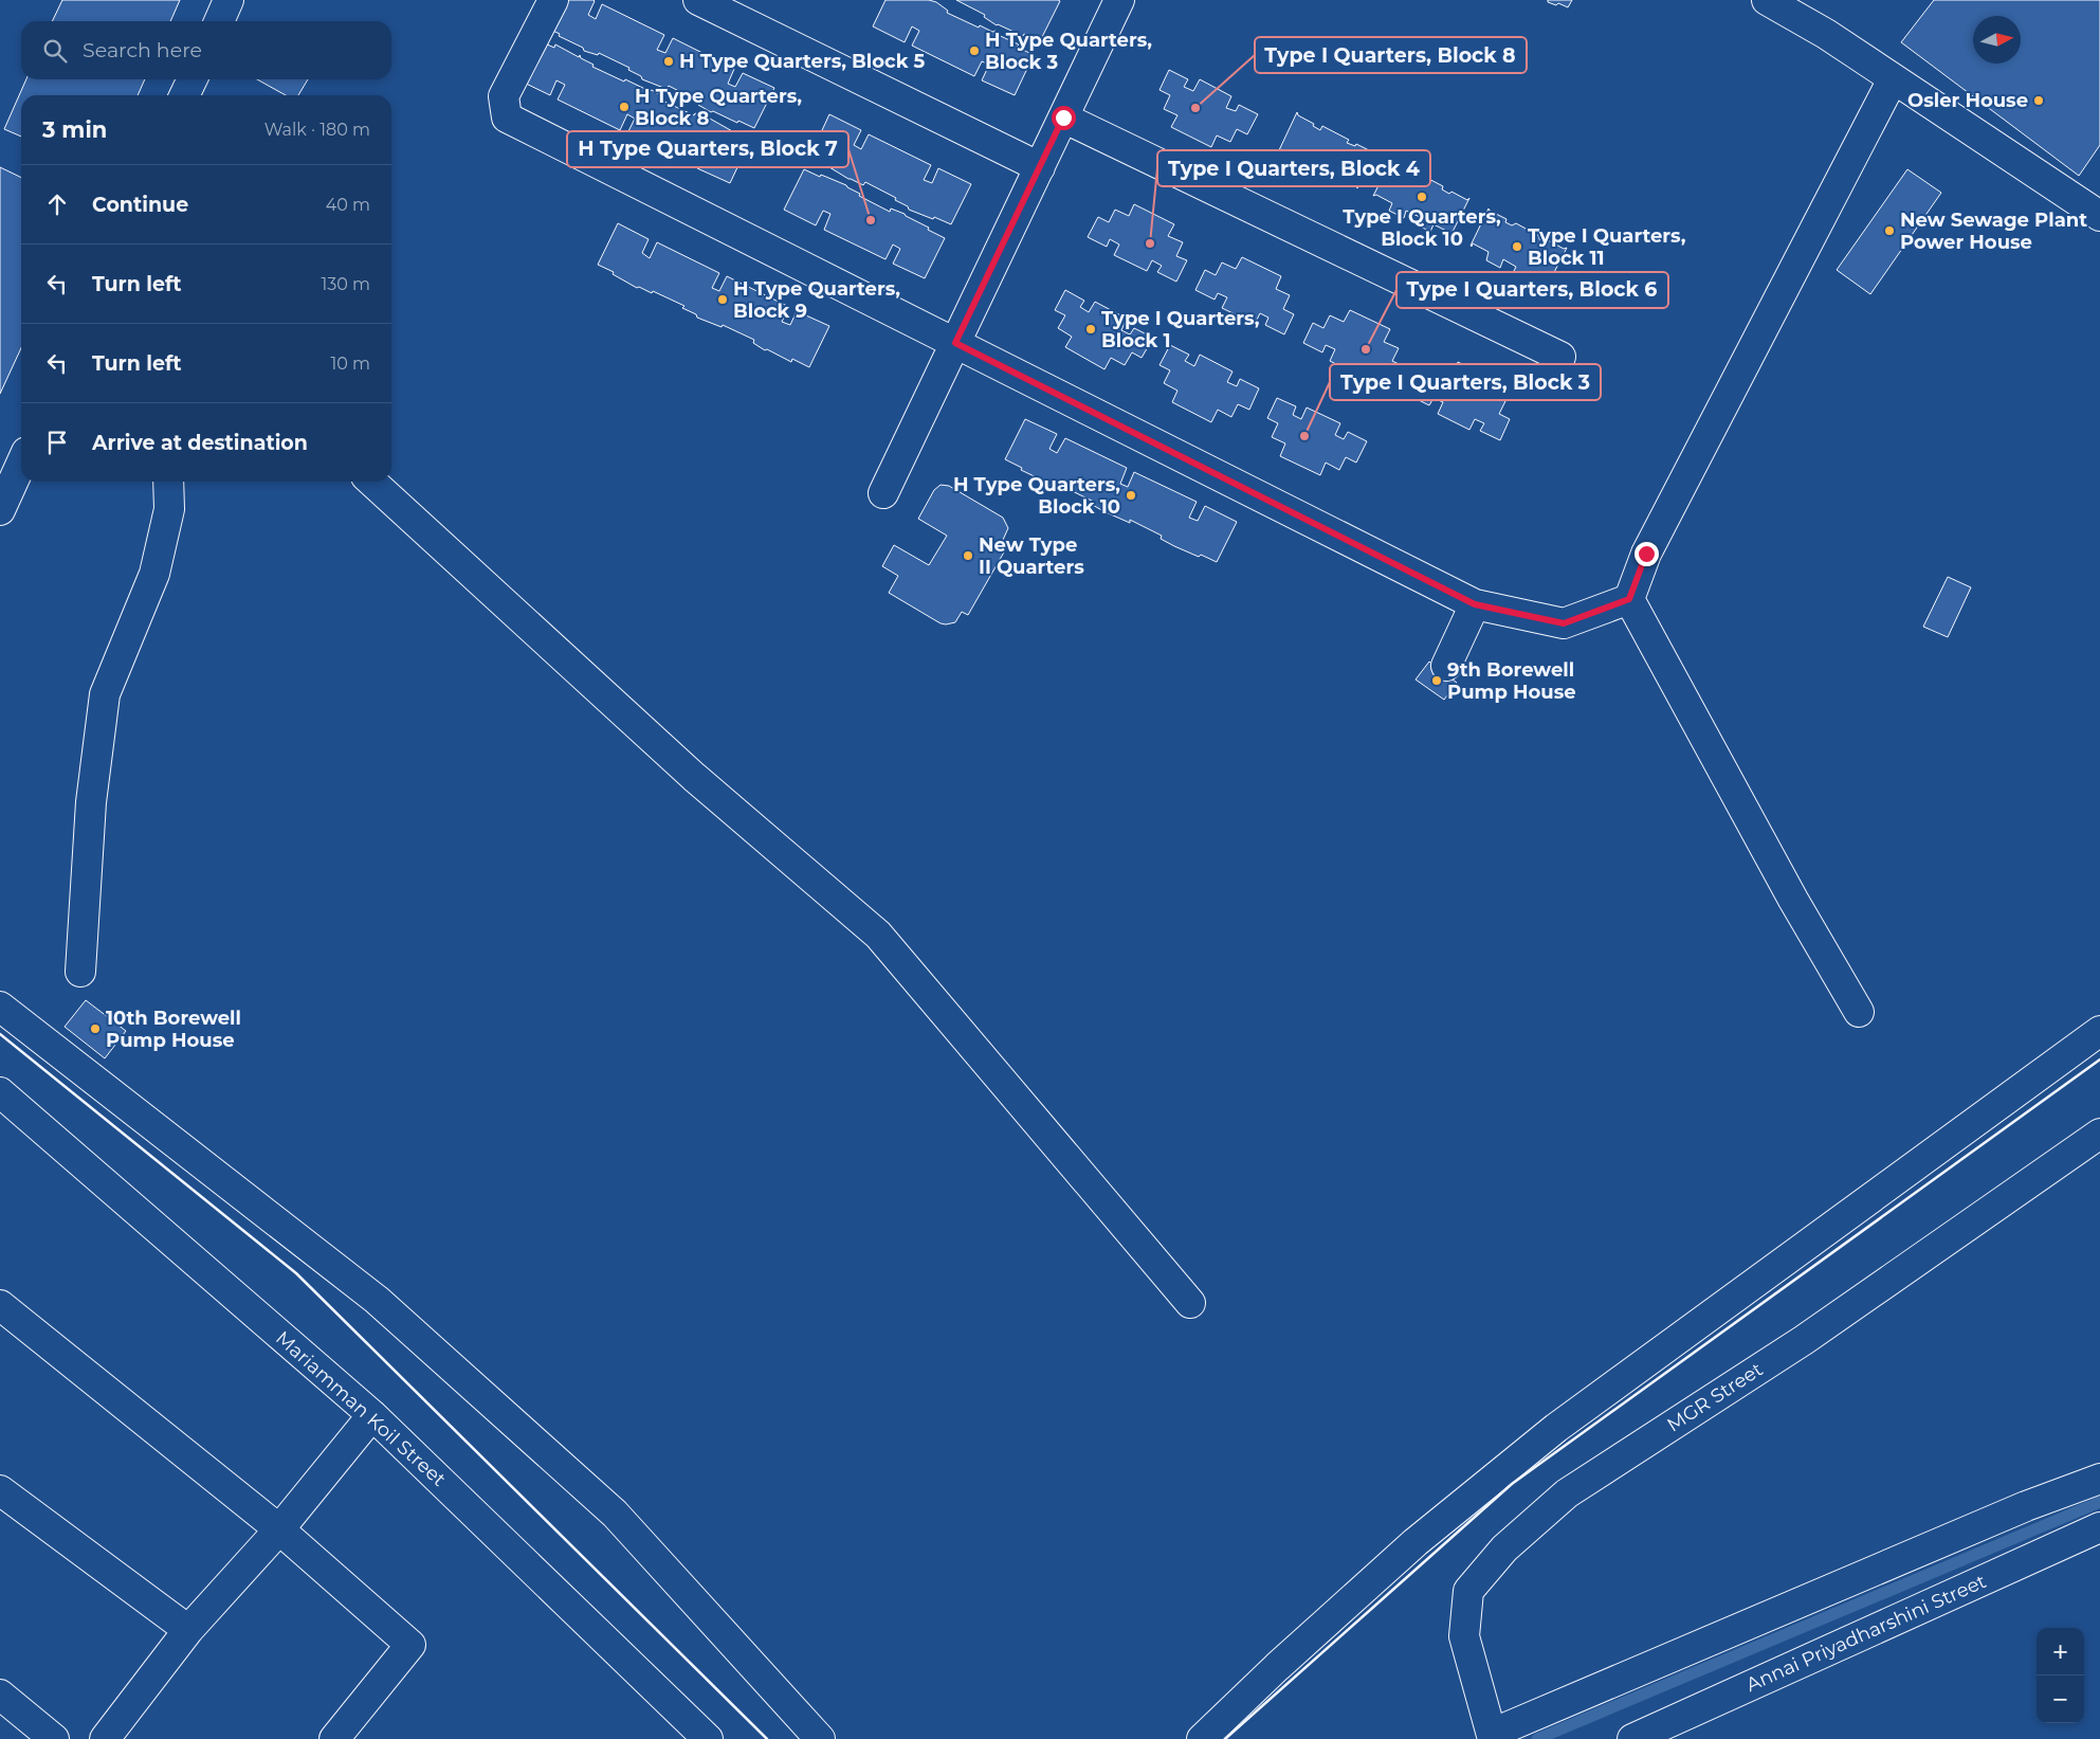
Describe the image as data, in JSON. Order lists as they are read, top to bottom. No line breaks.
{"streets":{"street":["MGR Street","Mariamman Koil Street","Annai Priyadharshini Street"]},"places":["H Type Quarters, Block 3","H Type Quarters, Block 5","Osler House","H Type Quarters, Block 8","Type I Quarters, Block 8","Type I Quarters, Block 10","H Type Quarters, Block 7","New Sewage Plant Power House","Type I Quarters, Block 4","Type I Quarters, Block 11","H Type Quarters, Block 9","Type I Quarters, Block 1","Type I Quarters, Block 6","Type I Quarters, Block 3","H Type Quarters, Block 10","New Type II Quarters","9th Borewell Pump House","10th Borewell Pump House"],"north":"right","page":{"search":"Search here","heading":["3 min","Walk · 180 m"],"list":[["Continue","40 m"],["Turn left","130 m"],["Turn left","10 m"],"Arrive at destination"],"map_buttons":["+","−"]}}
